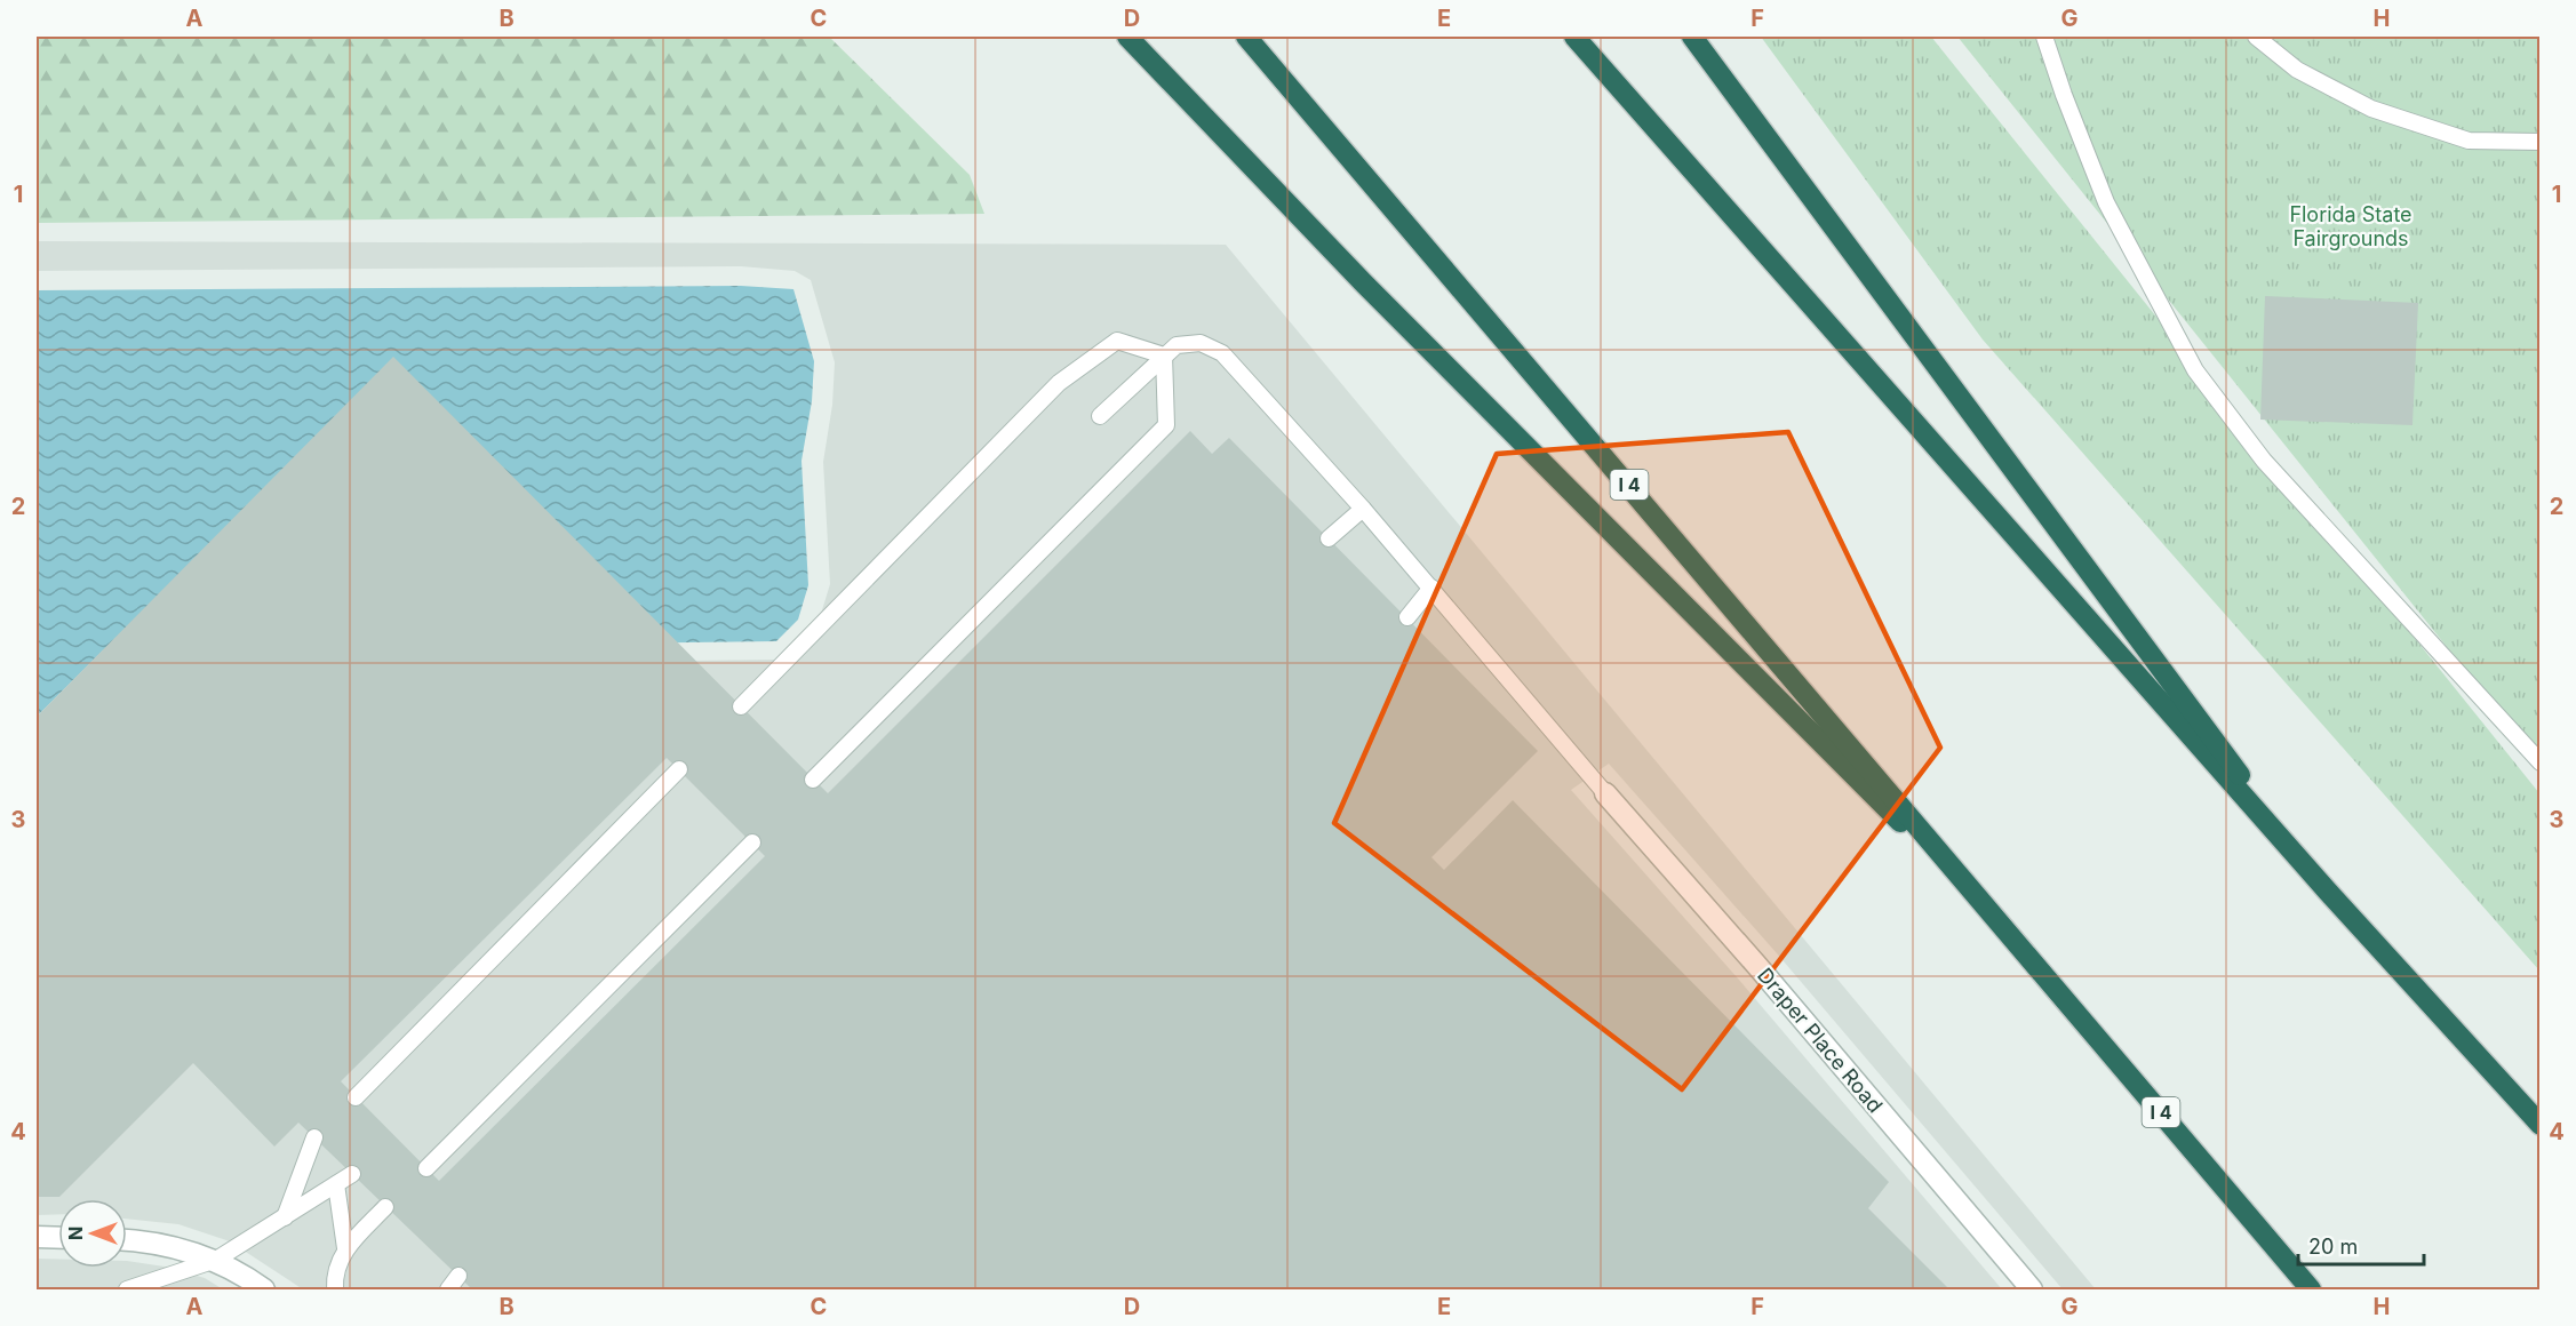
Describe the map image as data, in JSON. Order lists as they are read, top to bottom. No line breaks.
{"streets":{"highway":["I 4"],"street":["Draper Place Road"]},"parks":["Florida State Fairgrounds"],"scale_bar":"20 m","north":"left","grid":{"columns":["A","B","C","D","E","F","G","H"],"rows":["1","2","3","4"]}}
